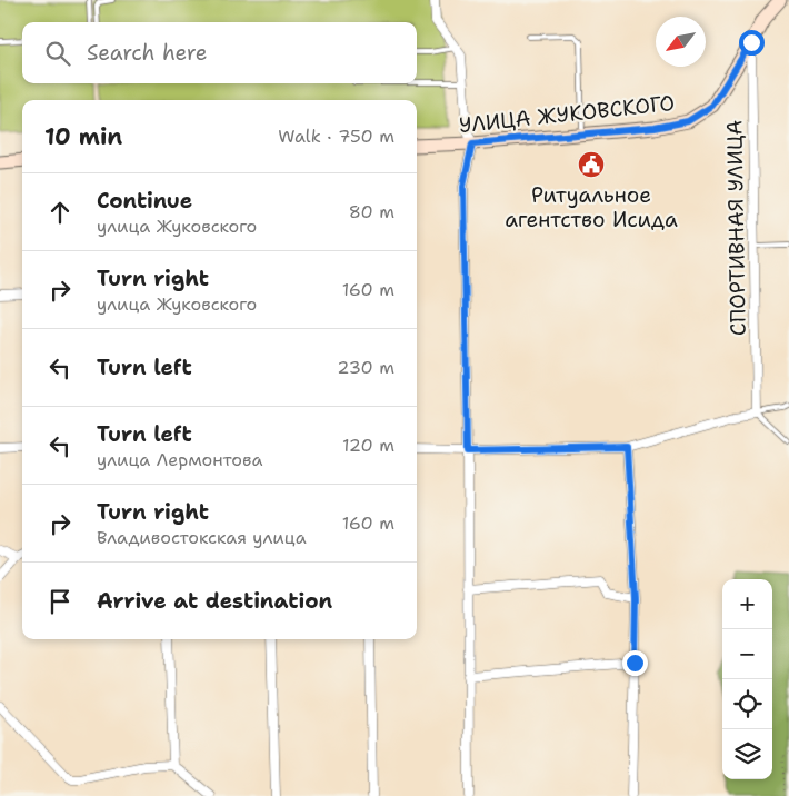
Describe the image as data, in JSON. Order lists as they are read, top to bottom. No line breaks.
{"streets":{"street":["УЛИЦА ЖУКОВСКОГО","СПОРТИВНАЯ УЛИЦА"]},"crossings":[["УЛИЦА ЖУКОВСКОГО","СПОРТИВНАЯ УЛИЦА"]],"places":{"public building":["Ритуальное агентство Исида"]},"north":"bottom left","page":{"search":"Search here","heading":["10 min","Walk · 750 m"],"list":[["Continue","улица Жуковского","80 m"],["Turn right","улица Жуковского","160 m"],["Turn left","230 m"],["Turn left","улица Лермонтова","120 m"],["Turn right","Владивостокская улица","160 m"],"Arrive at destination"],"map_buttons":["+","−"]}}
